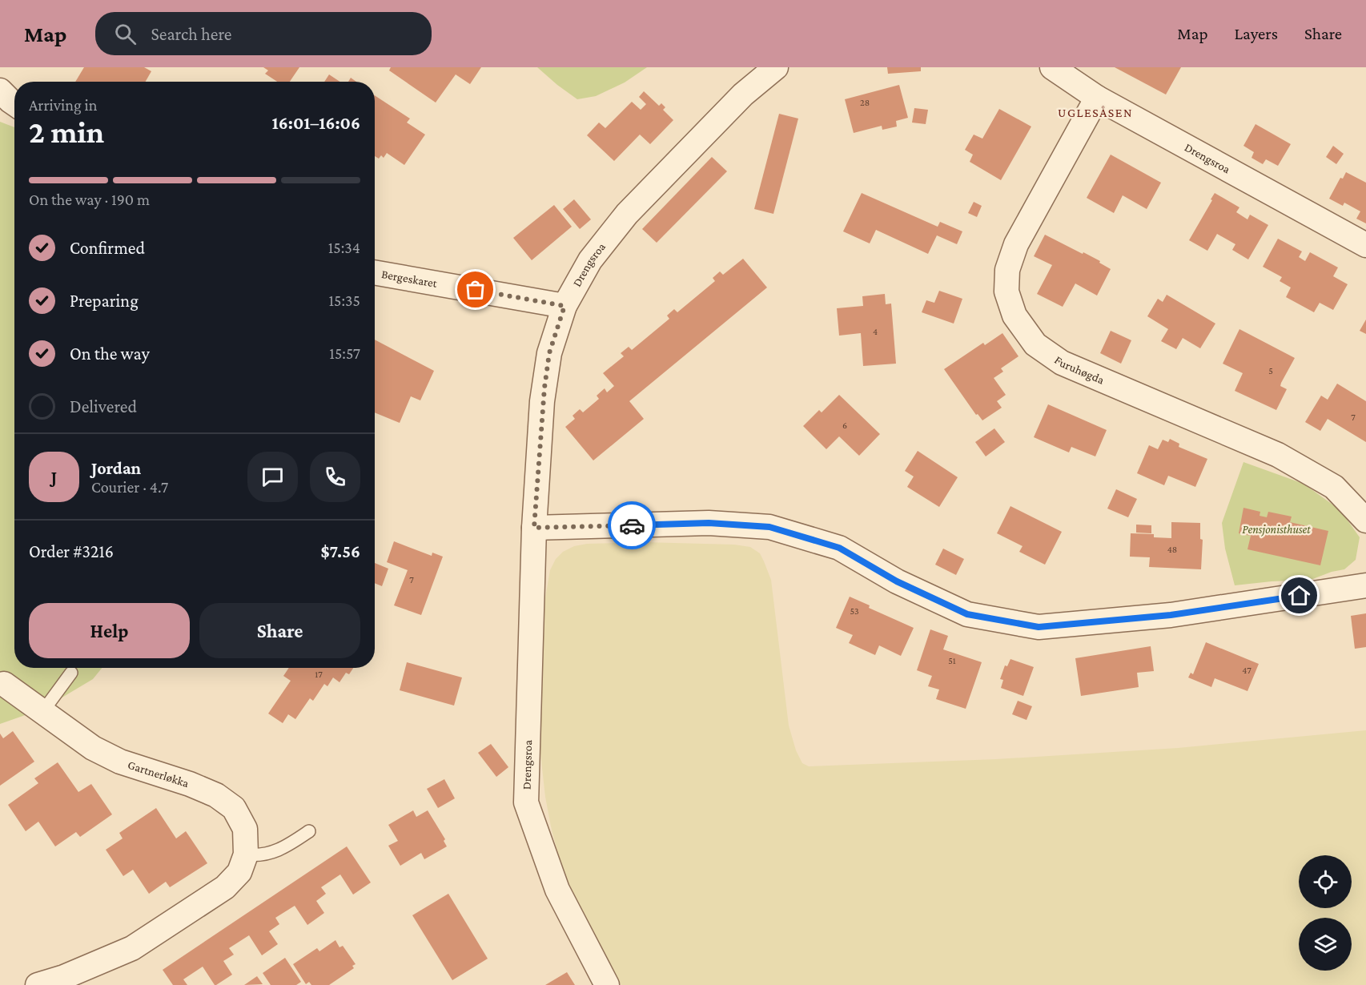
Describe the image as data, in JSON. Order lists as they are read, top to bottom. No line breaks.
{"streets":{"street":["Drengsroa","Bergeskaret","Furuhøgda","Gartnerløkka"]},"crossings":[["Drengsroa","Bergeskaret"],["Drengsroa","Furuhøgda"]],"districts":["UGLESÅSEN"],"parks":["Pensjonisthuset"],"house_numbers":["28","4","5","7","6","48","7","53","51","47","17"],"page":{"header":"Map","search":"Search here","nav":["Map","Layers","Share"],"heading":["2 min","Arriving in","16:01–16:06"],"panel":["Jordan","Courier · 4.7","Order #3216","$7.56"],"bar":"On the way · 190 m","list":[["Confirmed","15:34"],["Preparing","15:35"],["On the way","15:57"],"Delivered"],"round":"J","buttons":["Help","Share"]}}
